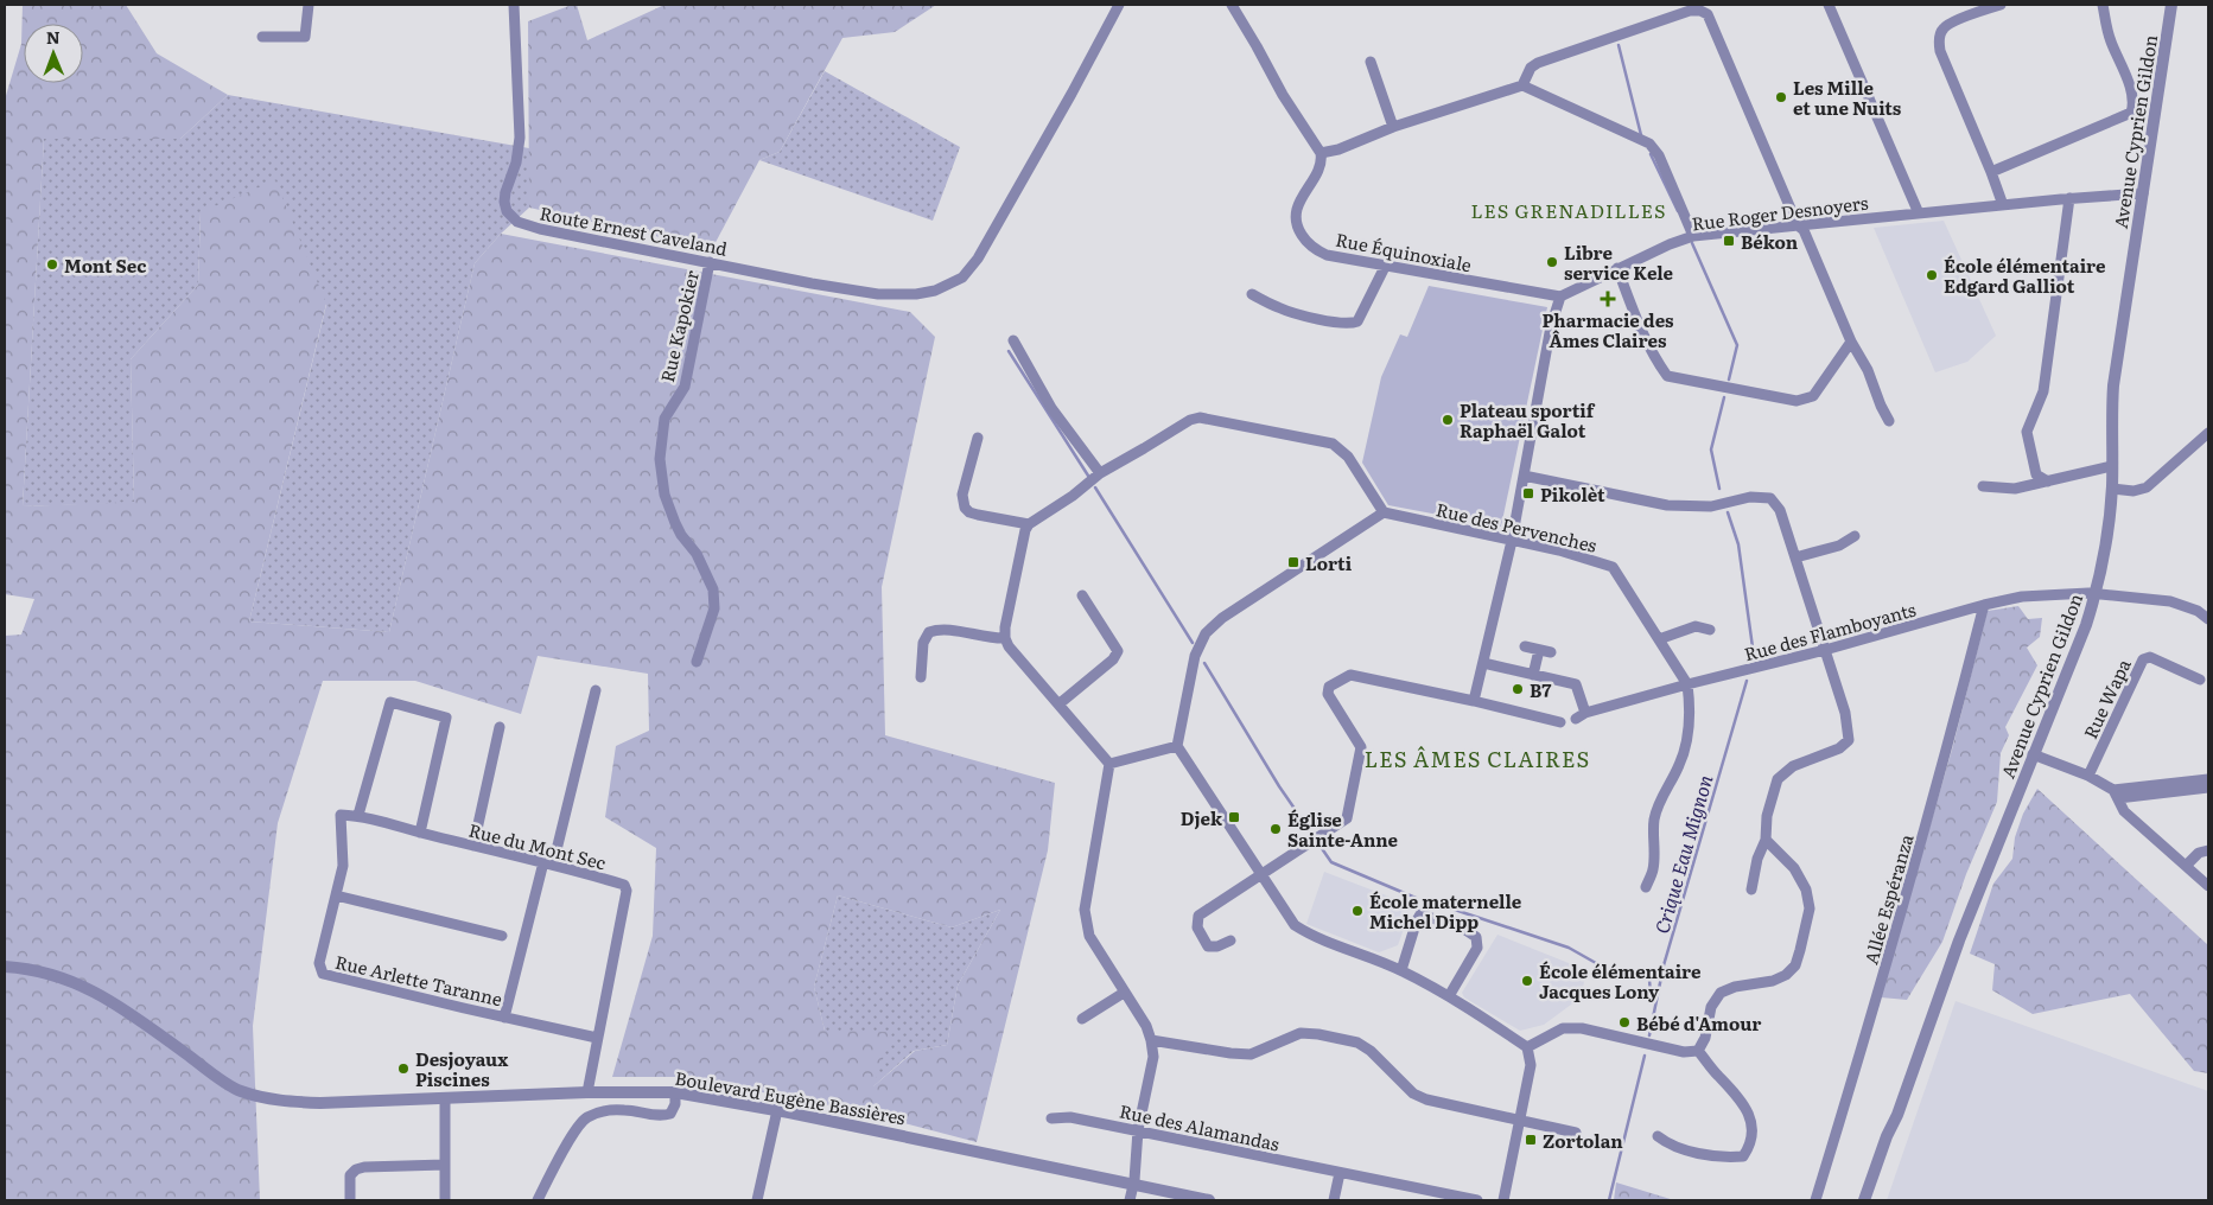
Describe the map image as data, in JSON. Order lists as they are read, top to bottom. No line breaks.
{"streets":{"street":["Avenue Cyprien Gildon","Rue Roger Desnoyers","Route Ernest Caveland","Rue Équinoxiale","Rue Kapokier","Rue des Pervenches","Rue des Flamboyants","Rue Wapa","Rue du Mont Sec","Allée Espéranza","Rue Arlette Taranne","Boulevard Eugène Bassières","Rue des Alamandas"]},"crossings":[["Avenue Cyprien Gildon","Rue Roger Desnoyers"],["Avenue Cyprien Gildon","Rue des Flamboyants"],["Rue Roger Desnoyers","Rue Équinoxiale"],["Route Ernest Caveland","Rue Kapokier"],["Rue des Pervenches","Rue des Flamboyants"],["Rue des Flamboyants","Allée Espéranza"],["Rue du Mont Sec","Rue Arlette Taranne"],["Rue du Mont Sec","Boulevard Eugène Bassières"]],"districts":["LES GRENADILLES","LES ÂMES CLAIRES"],"water":["Crique Eau Mignon"],"places":{"other":["Les Mille et une Nuits","Libre service Kele","Mont Sec","École élémentaire Edgard Galliot","Plateau sportif Raphaël Galot","B7","Église Sainte-Anne","École maternelle Michel Dipp","École élémentaire Jacques Lony","Bébé d'Amour","Desjoyaux Piscines"],"transit":["Békon","Pikolèt","Lorti","Djek","Zortolan"],"health":["Pharmacie des Âmes Claires"]},"north":"top"}
